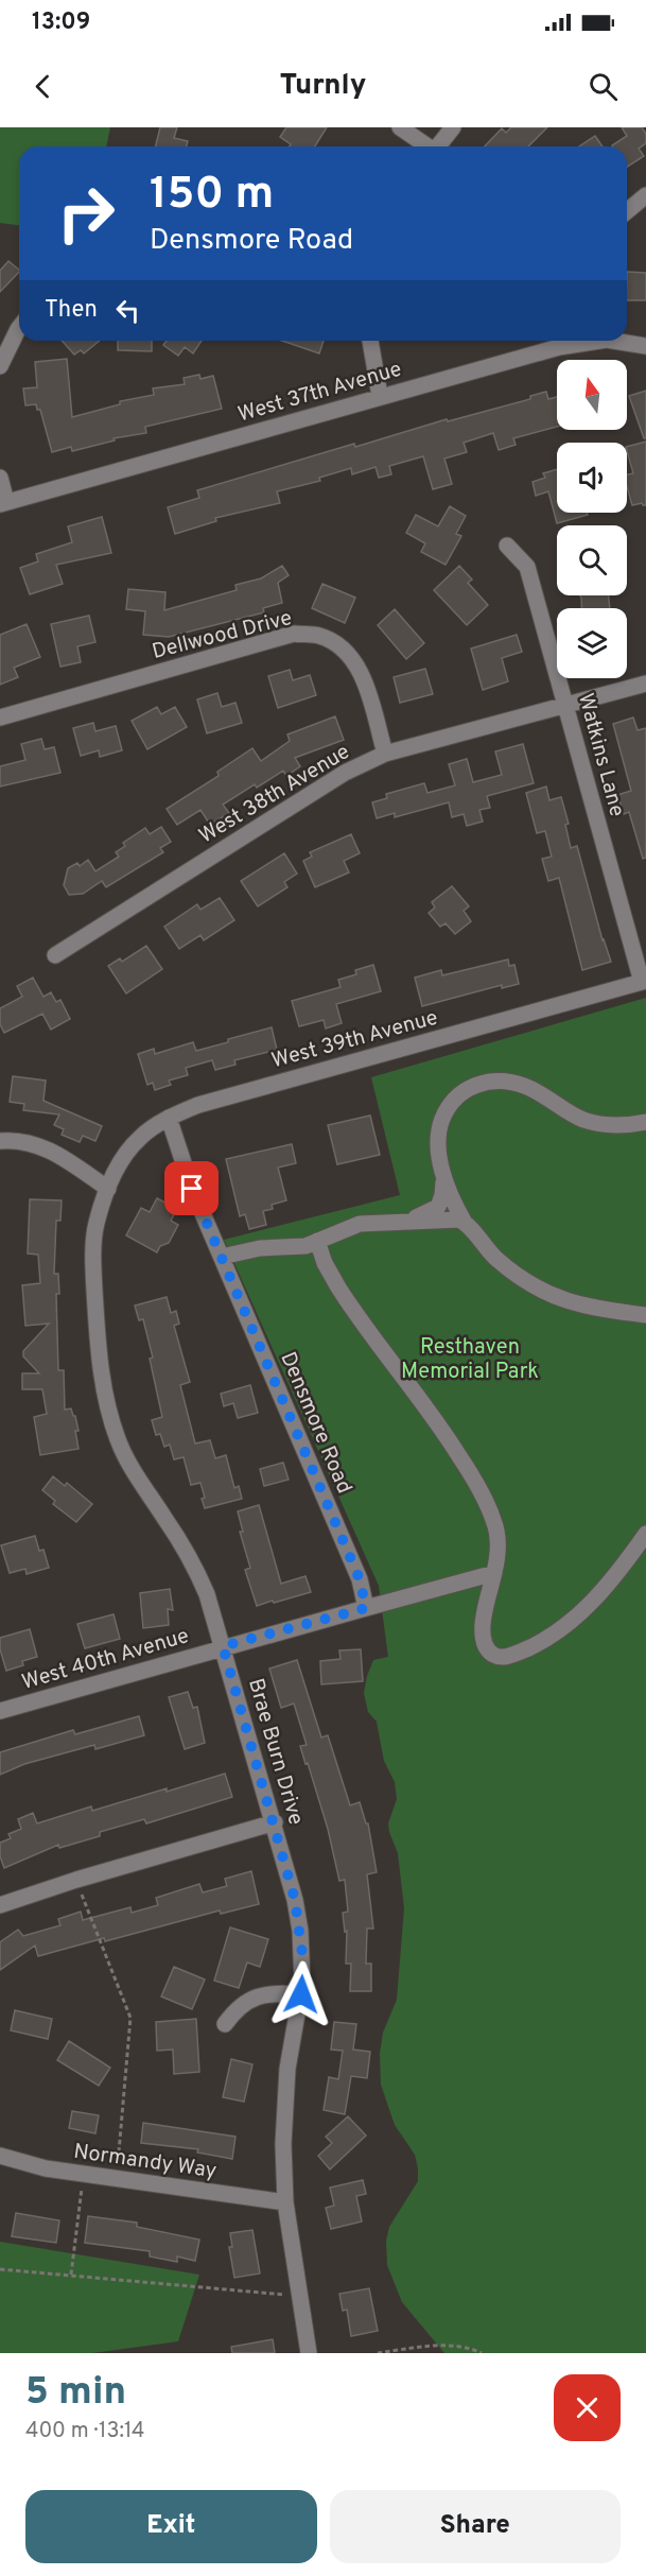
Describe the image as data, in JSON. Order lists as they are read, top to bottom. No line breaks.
{"streets":{"street":["West 37th Avenue","Dellwood Drive","Watkins Lane","West 38th Avenue","West 39th Avenue","Densmore Road","West 40th Avenue","Brae Burn Drive","Normandy Way"]},"crossings":[["Dellwood Drive","West 38th Avenue"],["Watkins Lane","West 38th Avenue"],["Watkins Lane","West 39th Avenue"],["West 39th Avenue","Densmore Road"],["West 39th Avenue","Brae Burn Drive"],["West 40th Avenue","Brae Burn Drive"],["Brae Burn Drive","Normandy Way"]],"parks":["Resthaven Memorial Park"],"north":"top","page":{"status":"13:09","header":"Turnly","turn":["150 m","Densmore Road"],"then":"Then","heading":["5 min","400 m · 13:14"],"buttons":["Exit","Share"]}}
